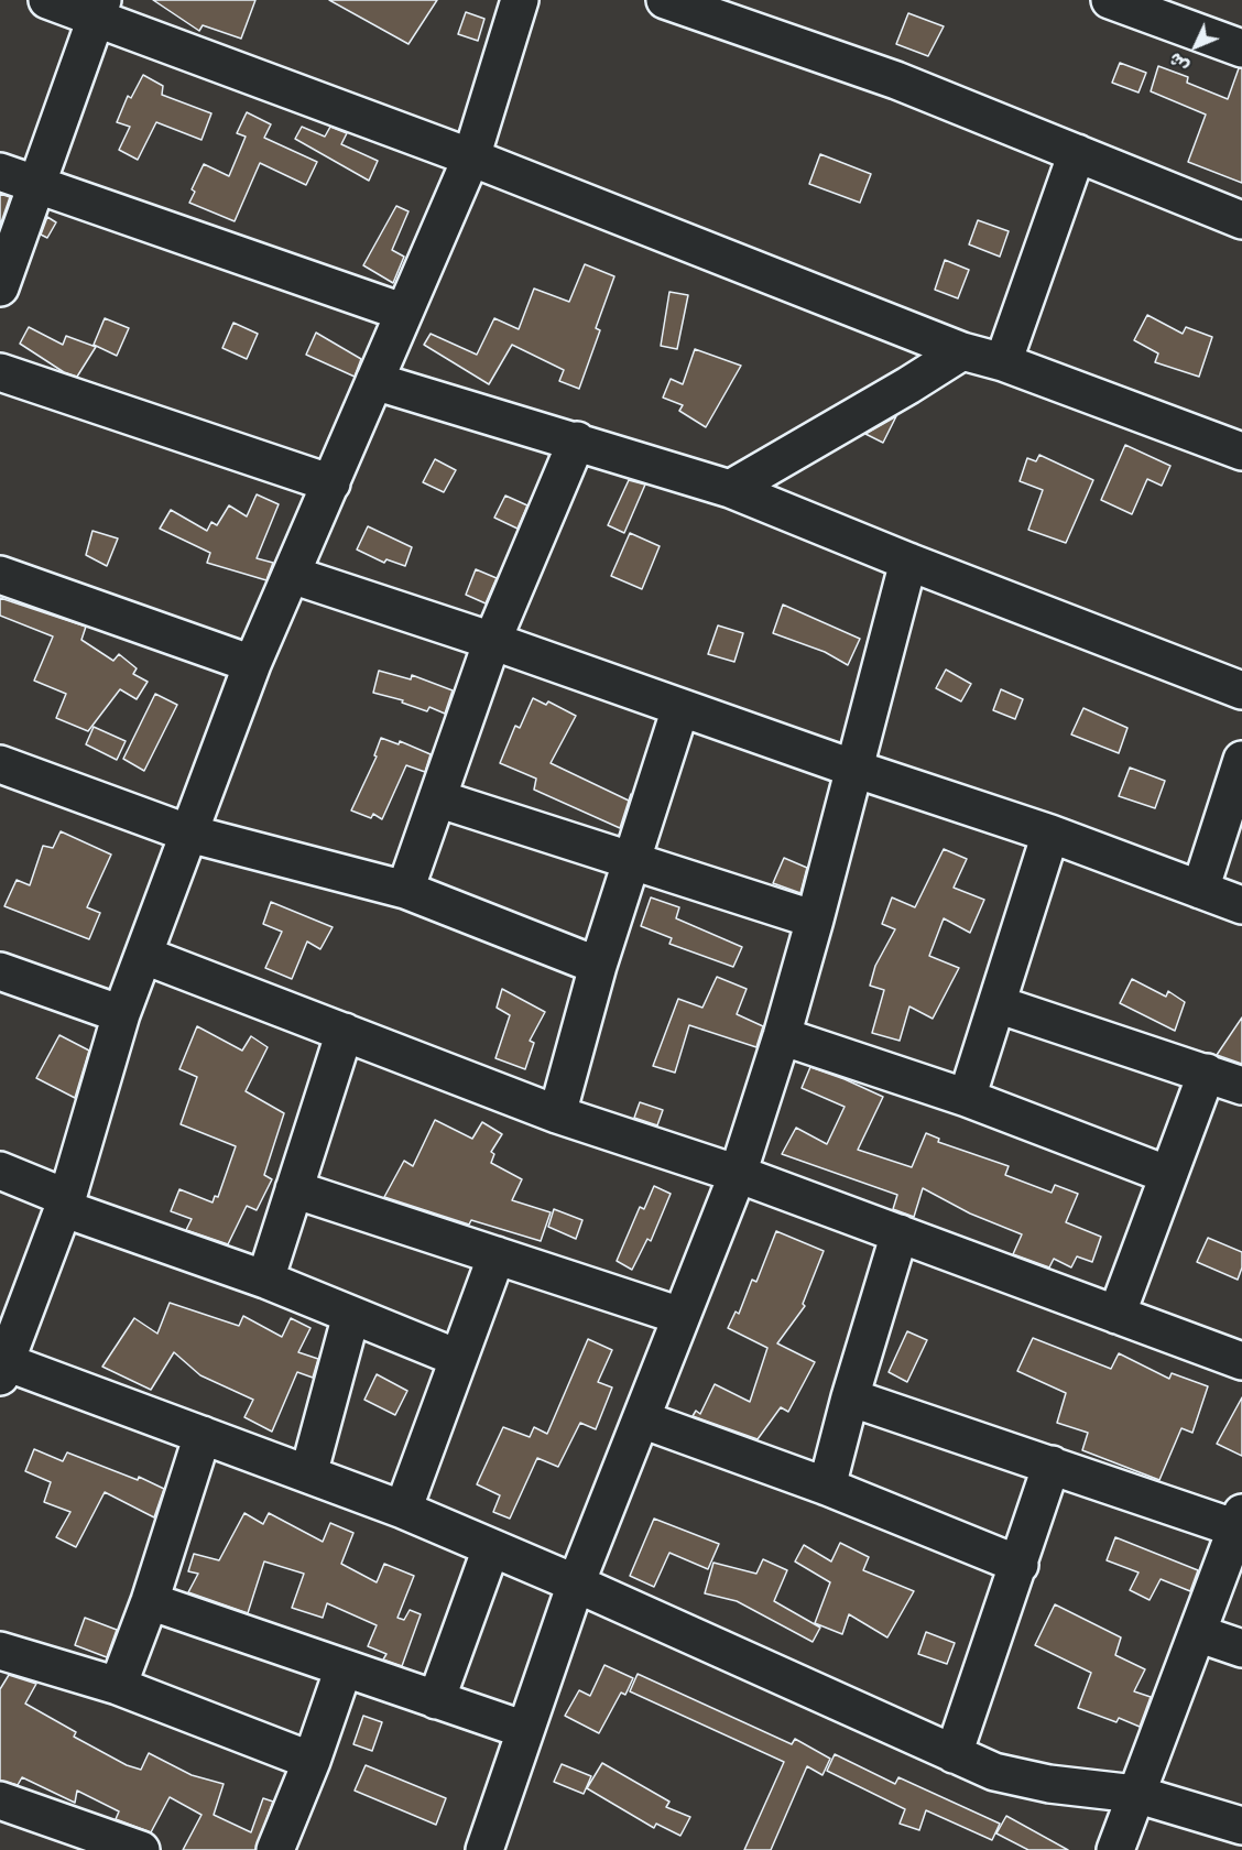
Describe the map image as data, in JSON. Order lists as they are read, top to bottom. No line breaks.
{"north":"bottom left"}
